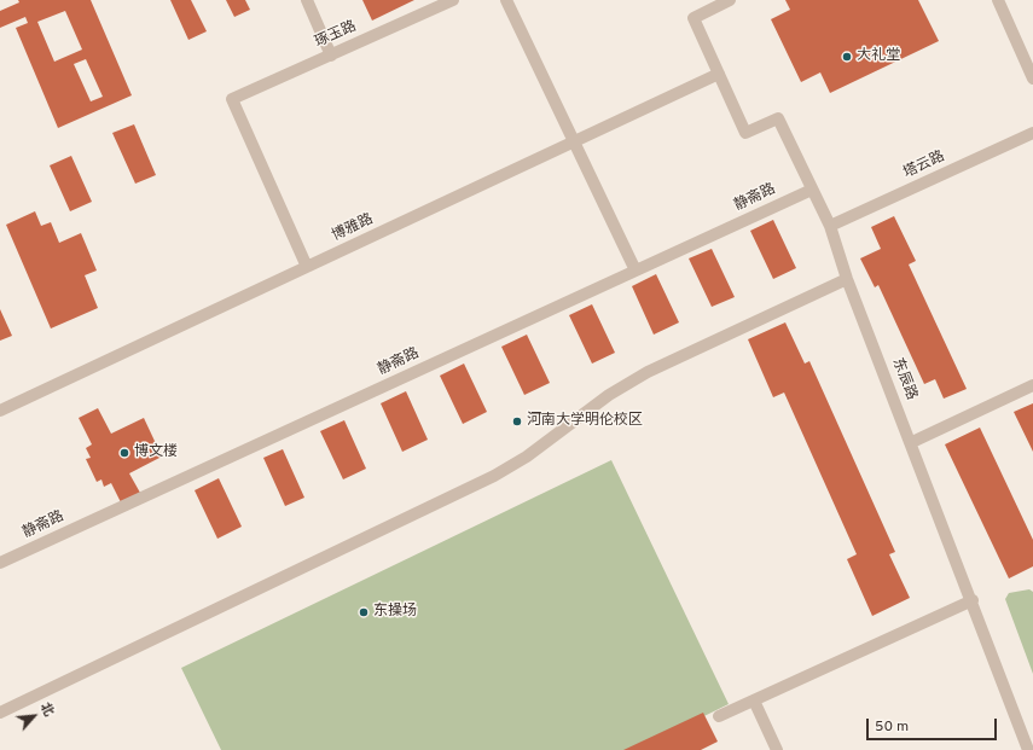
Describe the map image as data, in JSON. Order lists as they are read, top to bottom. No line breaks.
{"streets":{"lane":["琢玉路","塔云路","静斋路","博雅路","东辰路"]},"crossings":[["琢玉路","博雅路"],["塔云路","东辰路"],["静斋路","东辰路"],["博雅路","东辰路"]],"places":["大礼堂","河南大学明伦校区","博文楼","东操场"],"scale_bar":"50 m","north":"top right"}
